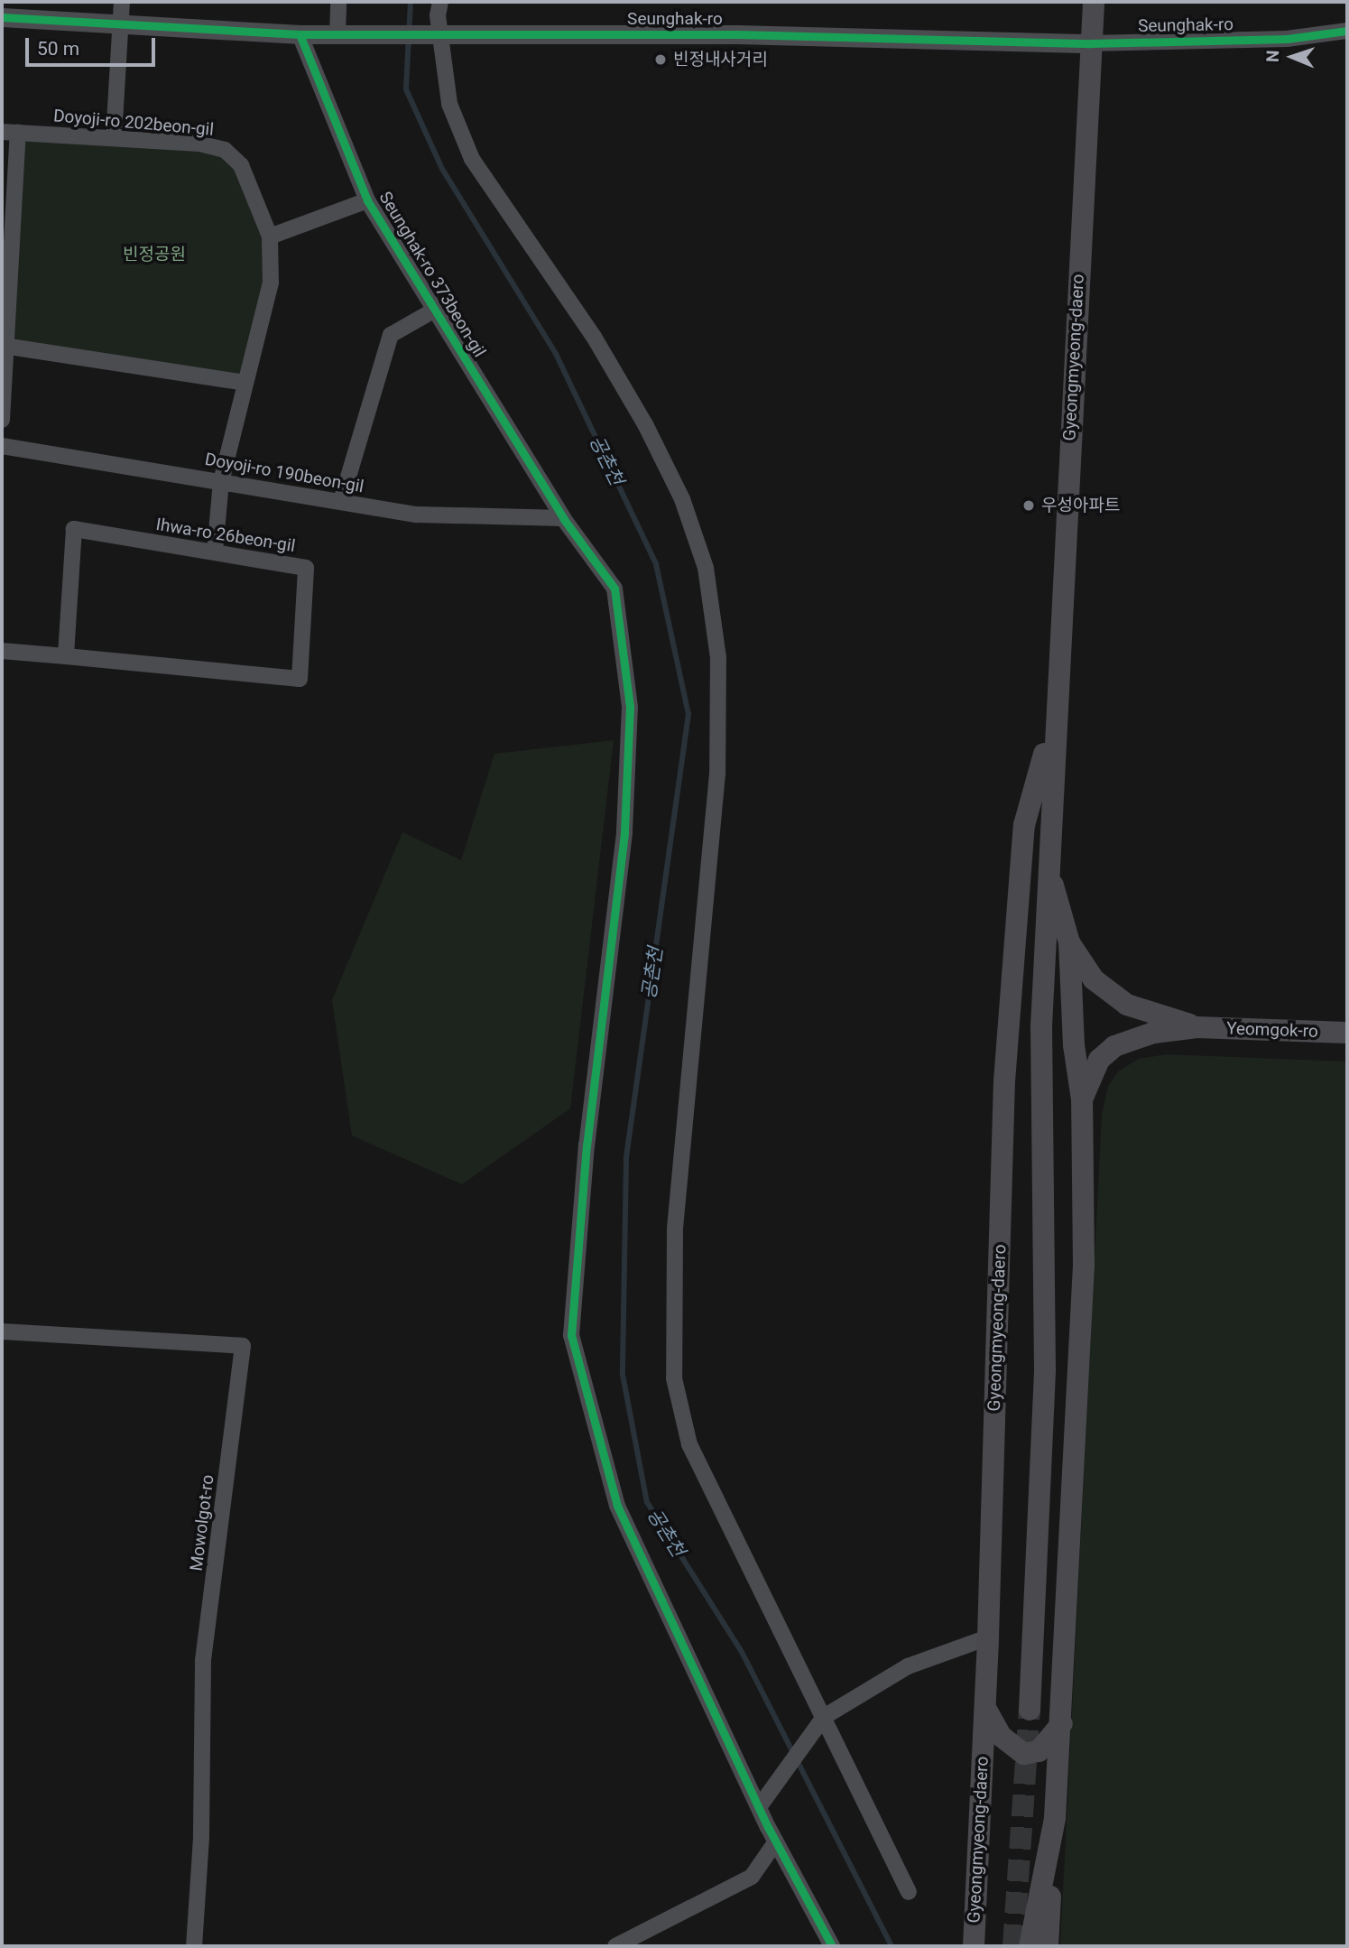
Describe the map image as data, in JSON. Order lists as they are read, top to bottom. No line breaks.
{"streets":{"main road":["Gyeongmyeong-daero","Yeomgok-ro"],"street":["Seunghak-ro","Doyoji-ro 202beon-gil","Seunghak-ro 373beon-gil","Doyoji-ro 190beon-gil","Ihwa-ro 26beon-gil","Mowolgot-ro"]},"crossings":[["Seunghak-ro","Seunghak-ro 373beon-gil"],["Seunghak-ro","Gyeongmyeong-daero"],["Doyoji-ro 202beon-gil","Doyoji-ro 190beon-gil"],["Doyoji-ro 202beon-gil","Ihwa-ro 26beon-gil"],["Seunghak-ro 373beon-gil","Doyoji-ro 190beon-gil"],["Gyeongmyeong-daero","Yeomgok-ro"]],"water":["공촌천"],"parks":["빈정공원"],"places":["빈정내사거리","우성아파트"],"scale_bar":"50 m","north":"left"}
